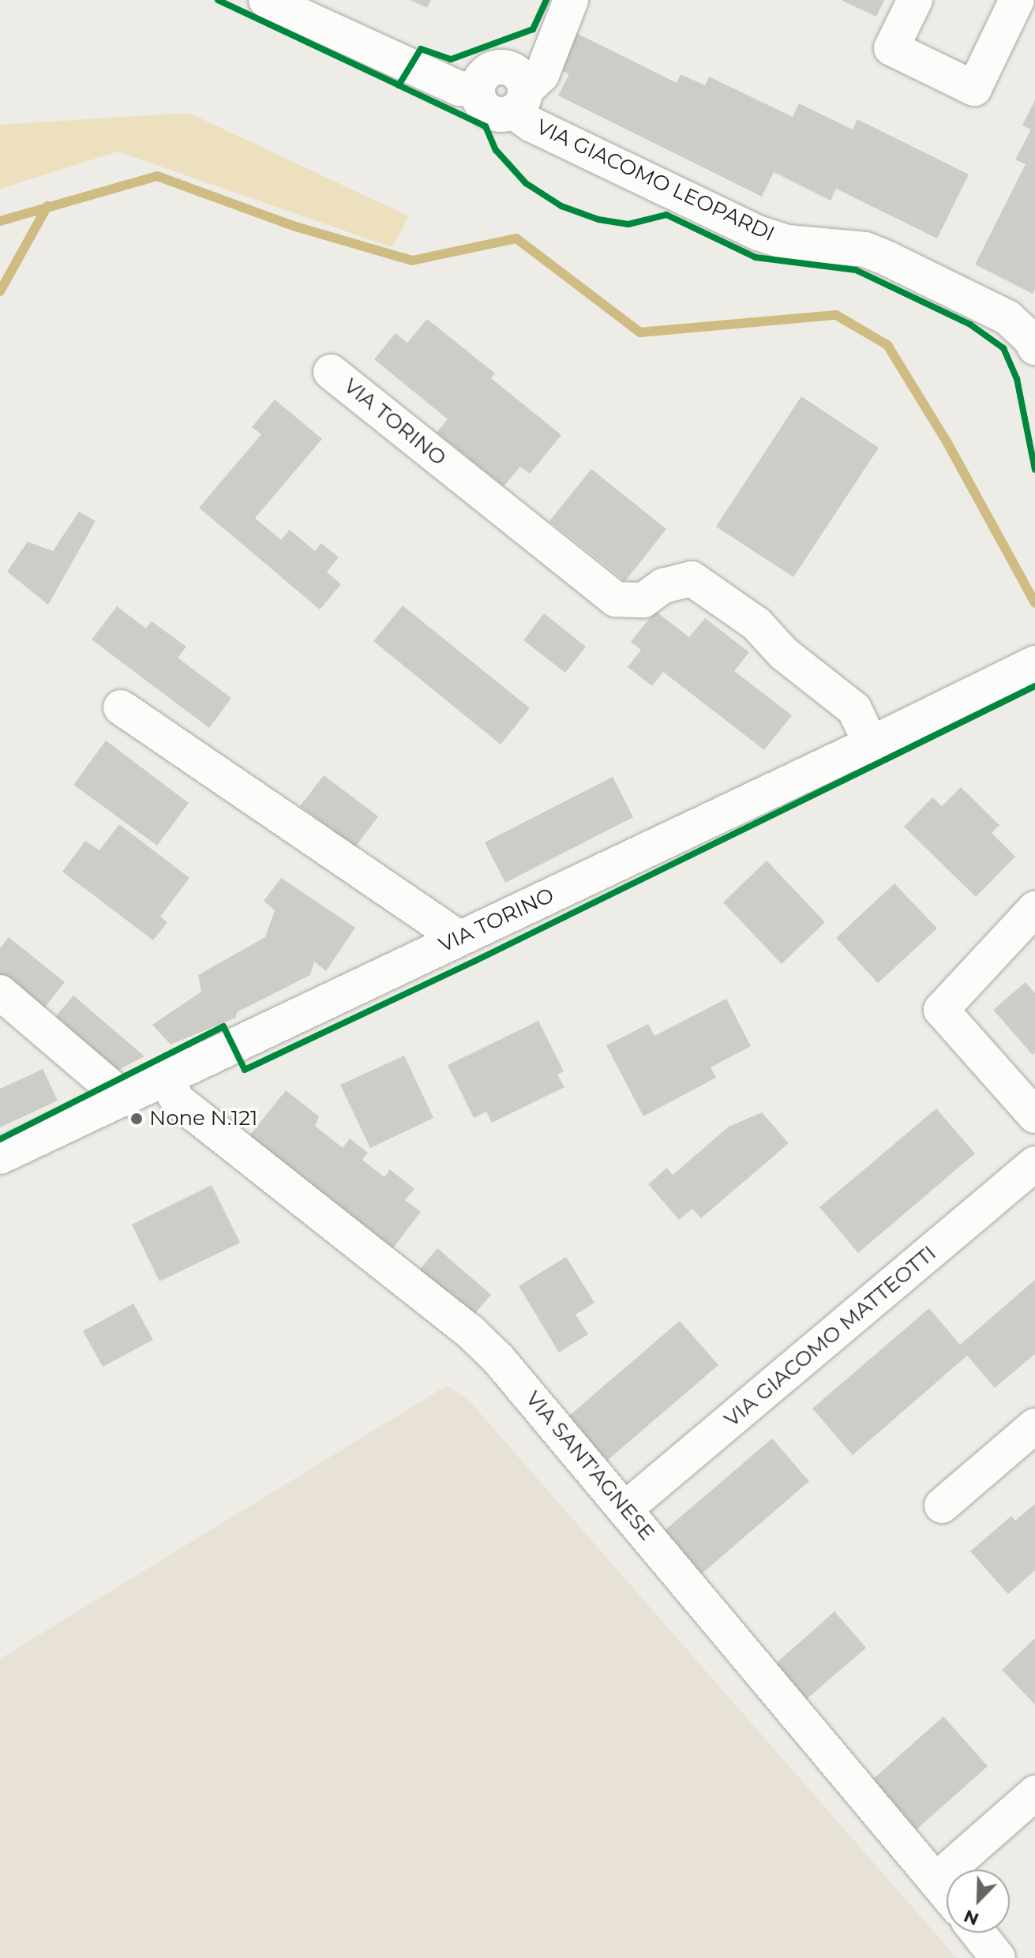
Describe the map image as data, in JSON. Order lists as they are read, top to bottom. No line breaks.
{"streets":{"street":["VIA GIACOMO LEOPARDI","VIA TORINO","VIA GIACOMO MATTEOTTI","VIA SANT'AGNESE"]},"crossings":[["VIA TORINO","VIA SANT'AGNESE"],["VIA GIACOMO MATTEOTTI","VIA SANT'AGNESE"]],"places":["None N.121"],"north":"bottom left"}
